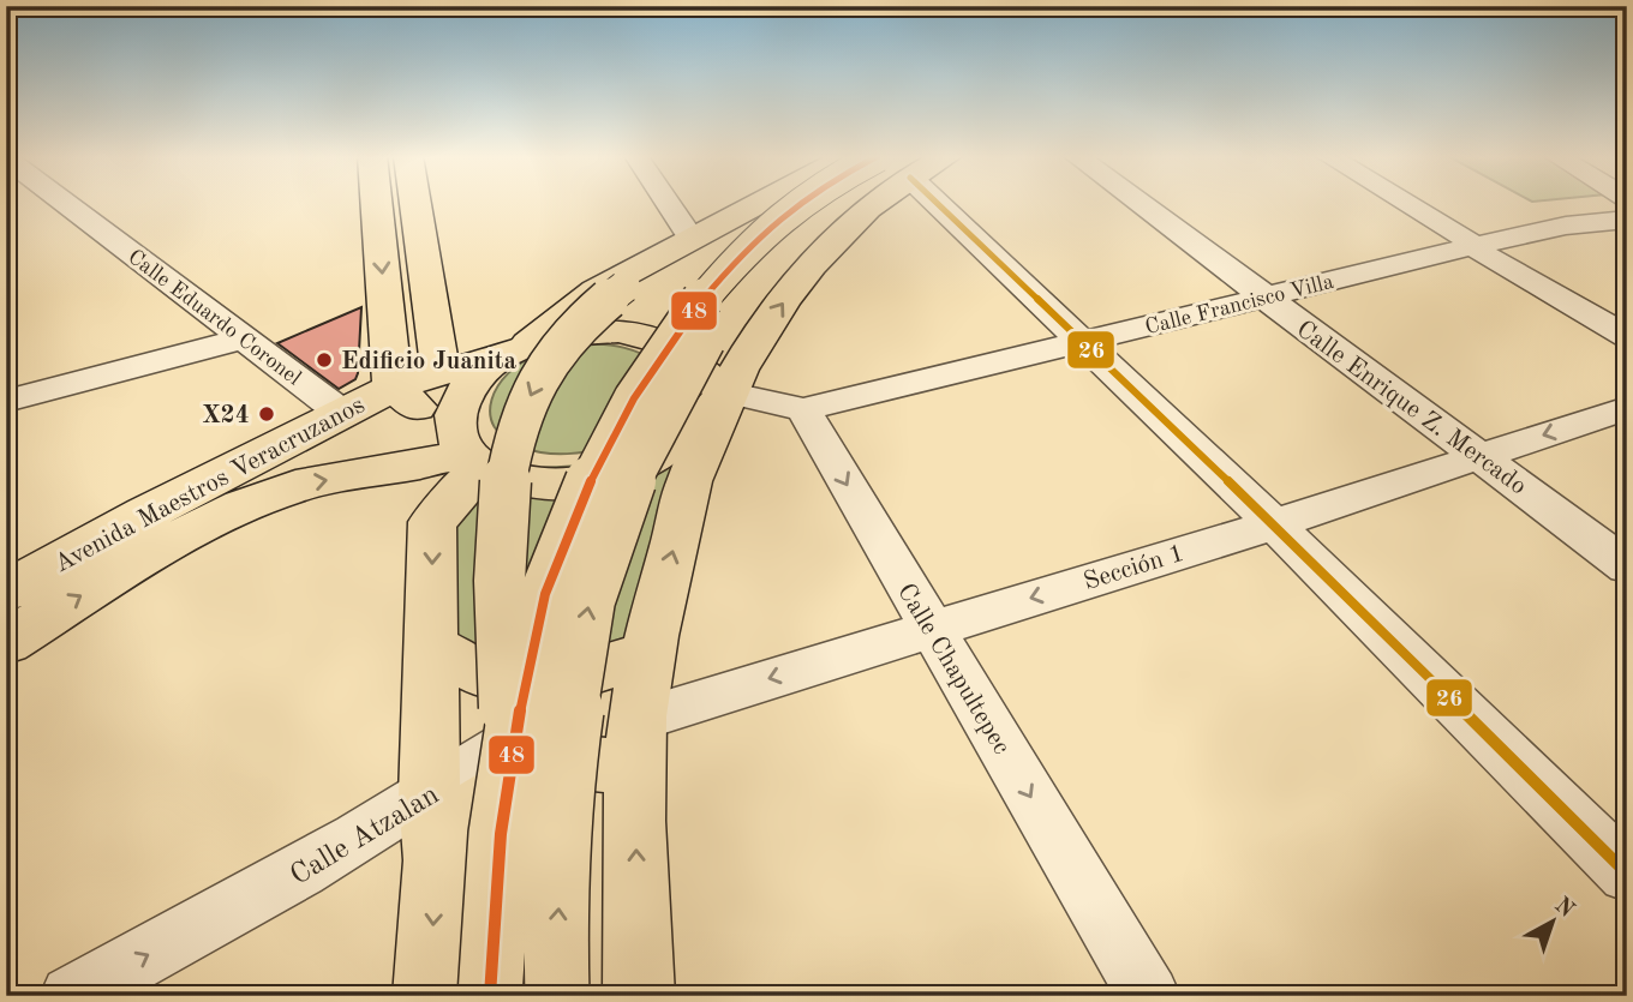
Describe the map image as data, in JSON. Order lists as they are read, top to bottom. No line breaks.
{"streets":{"main road":["Avenida Maestros Veracruzanos"],"street":["Calle Francisco Villa","Calle Eduardo Coronel","Calle Enrique Z. Mercado","Sección 1","Calle Chapultepec","Calle Atzalan"]},"crossings":[["Calle Francisco Villa","Calle Enrique Z. Mercado"],["Calle Francisco Villa","Calle Chapultepec"],["Calle Eduardo Coronel","Avenida Maestros Veracruzanos"],["Calle Enrique Z. Mercado","Sección 1"],["Sección 1","Calle Chapultepec"]],"one_way":["Sección 1","Calle Atzalan"],"places":["Edificio Juanita","X24"],"lines":["transit line 26","transit line 48"],"north":"top right"}
